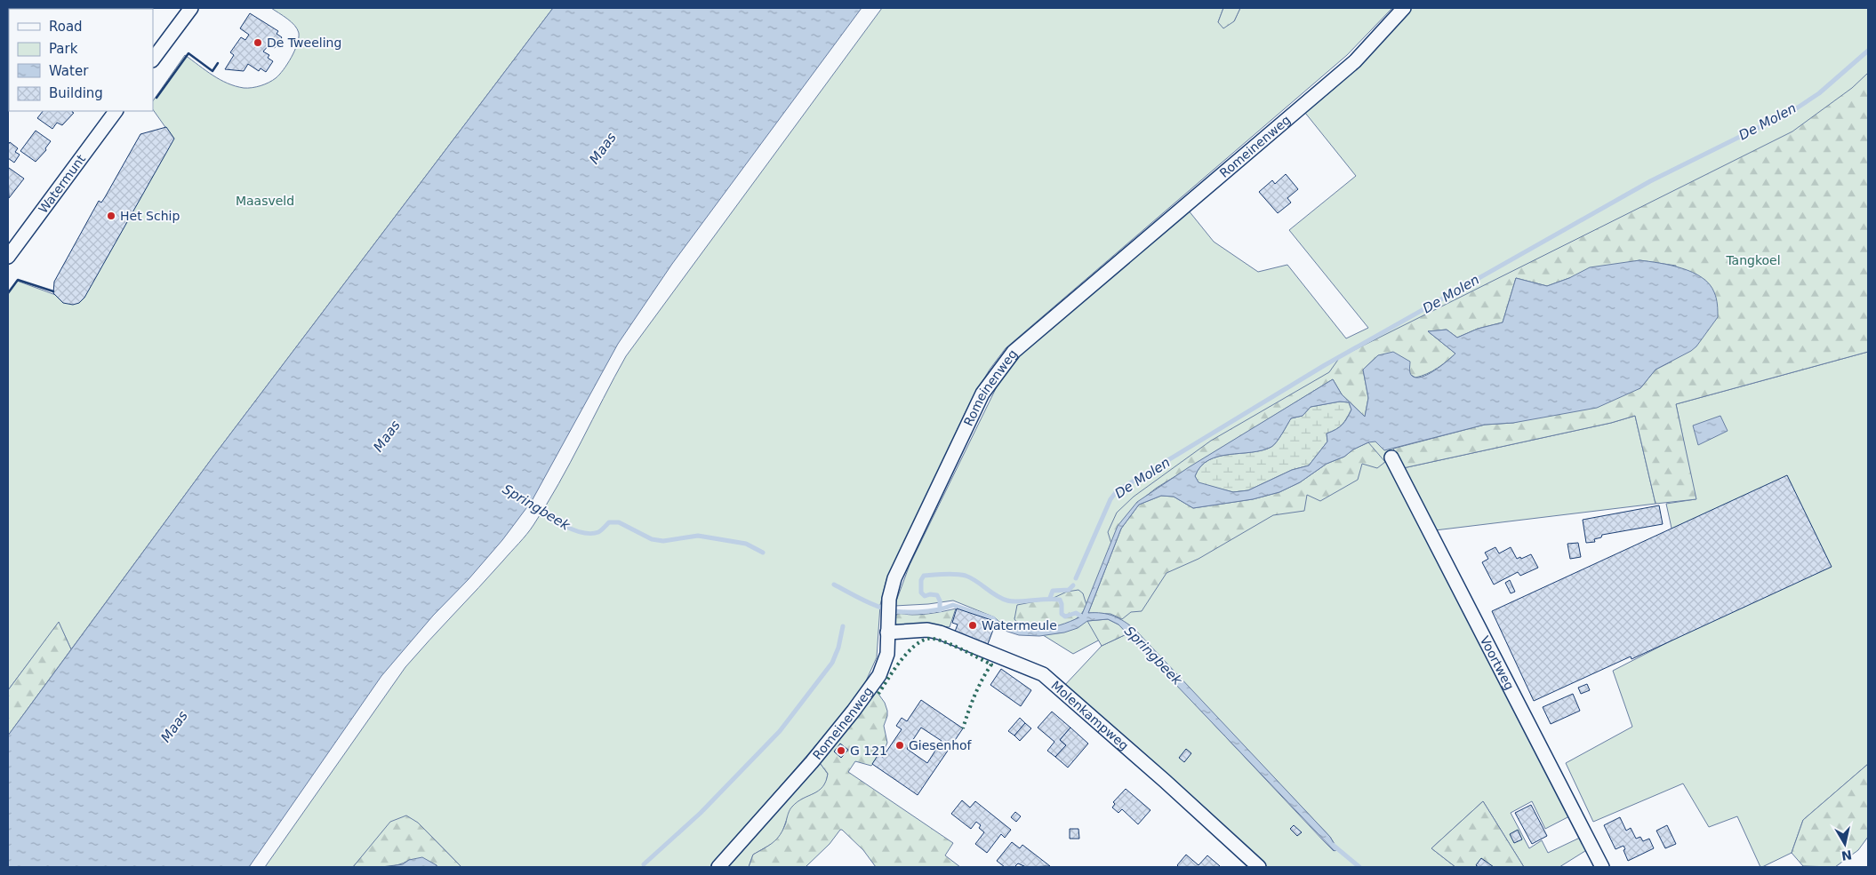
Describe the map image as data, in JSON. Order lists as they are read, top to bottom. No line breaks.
{"streets":{"street":["Romeinenweg","Watermunt","Voortweg","Molenkampweg"]},"crossings":[["Romeinenweg","Molenkampweg"]],"water":["De Molen","Maas","Springbeek"],"parks":["Maasveld","Tangkoel"],"places":["De Tweeling","Het Schip","Watermeule","Giesenhof","G 121"],"legend":["Road","Park","Water","Building"],"north":"bottom"}
